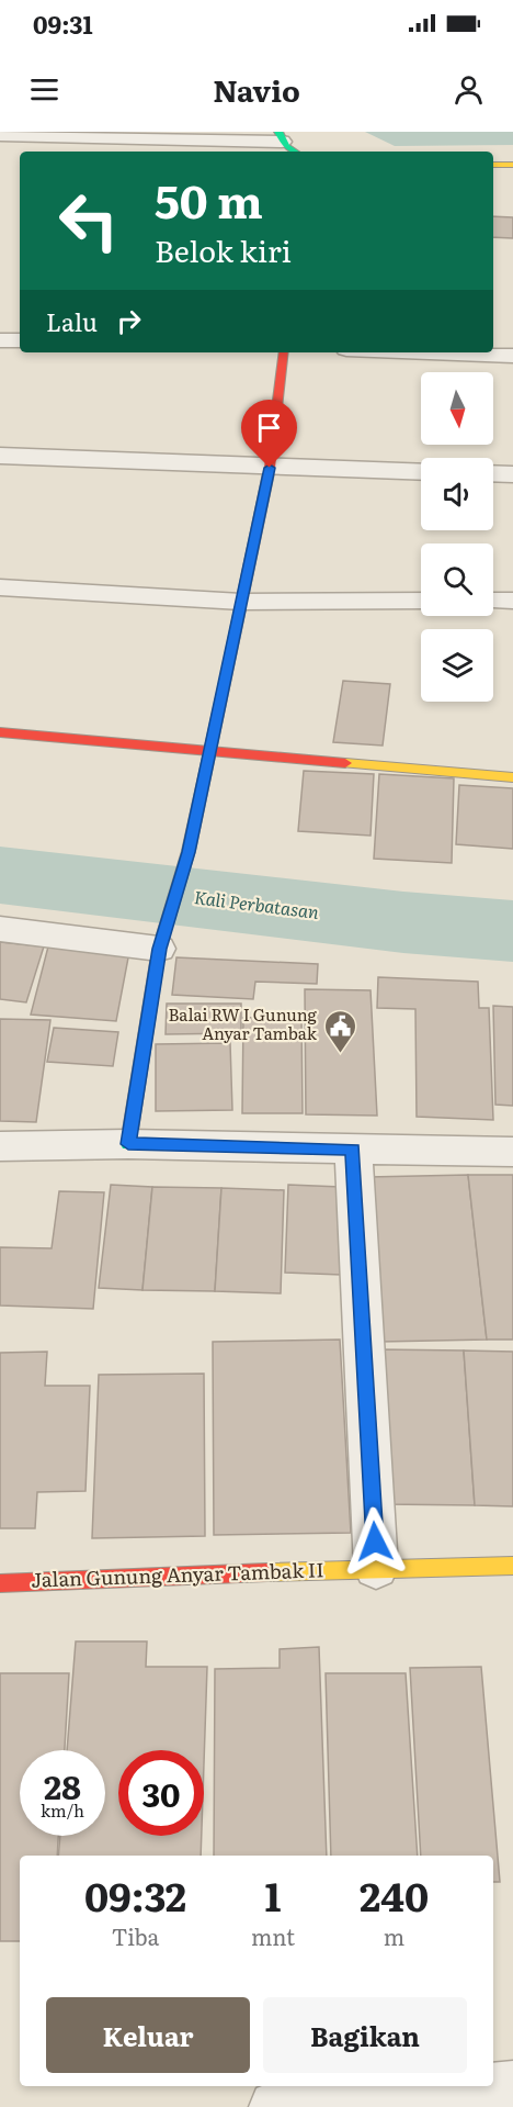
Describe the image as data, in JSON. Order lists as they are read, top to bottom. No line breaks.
{"streets":{"street":["Jalan Gunung Anyar Tambak II"]},"water":["Kali Perbatasan"],"places":{"public building":["Balai RW I Gunung Anyar Tambak"]},"north":"bottom","page":{"status":"09:31","header":"Navio","turn":["50 m","Belok kiri"],"then":"Lalu","speed":"28 km/h","limit":"30","eta":["09:32","Tiba","1","mnt","240","m"],"buttons":["Keluar","Bagikan"]}}
